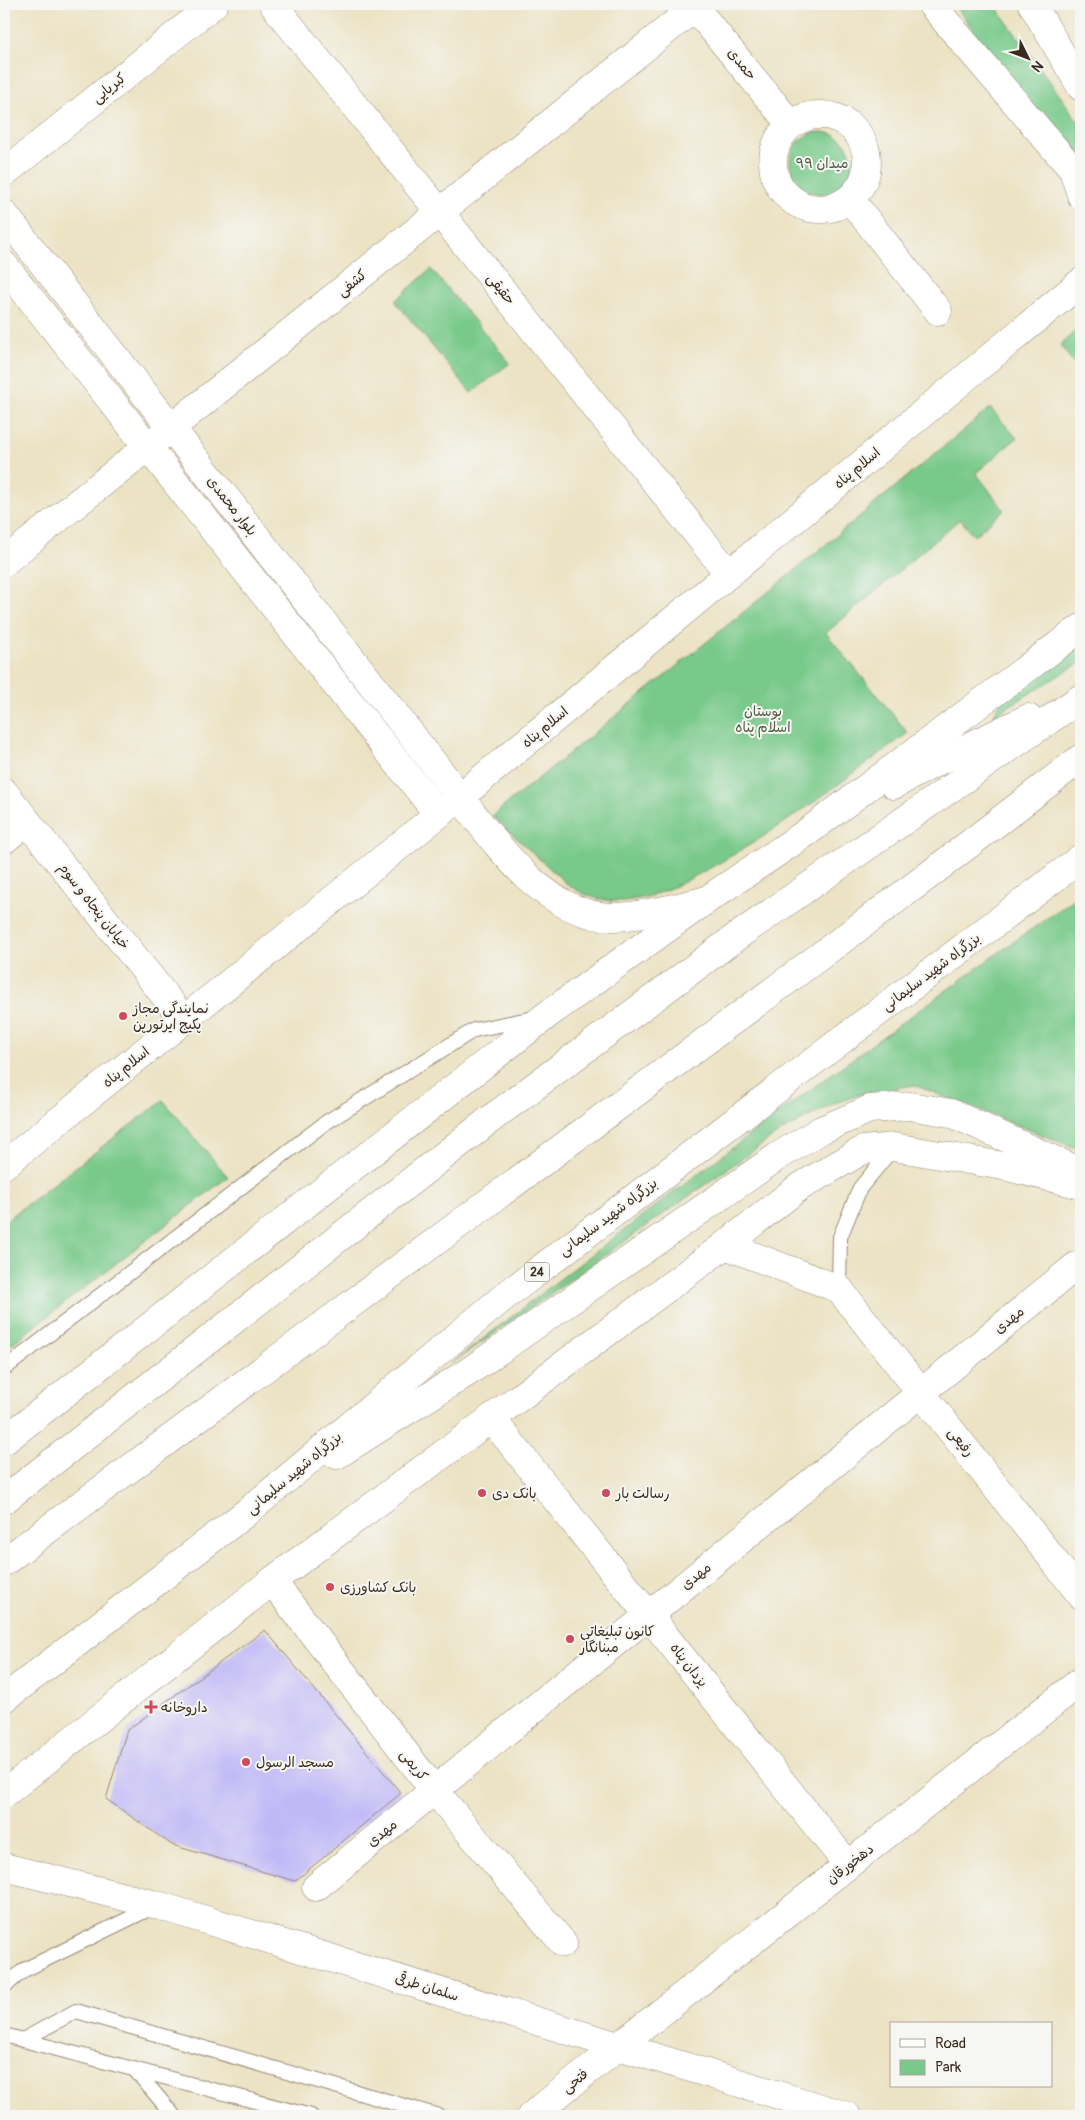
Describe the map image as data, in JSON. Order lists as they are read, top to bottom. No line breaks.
{"streets":{"main road":["حمدی","کبریایی","کشفی","حقیقی","اسلام پناه","بلوار محمدی","خیابان پنجاه و سوم","بزرگراه شهید سلیمانی","24","مهدی","رفیعی","یزدان پناه","کریمی","دهخورقان","سلمان طرقی","فتحی"]},"crossings":[["حمدی","کشفی"],["کشفی","حقیقی"],["کشفی","بلوار محمدی"],["حقیقی","اسلام پناه"],["اسلام پناه","بلوار محمدی"],["اسلام پناه","خیابان پنجاه و سوم"],["مهدی","رفیعی"],["مهدی","یزدان پناه"],["مهدی","کریمی"],["یزدان پناه","دهخورقان"],["دهخورقان","سلمان طرقی"],["دهخورقان","فتحی"],["سلمان طرقی","فتحی"]],"parks":["میدان ۹۹","بوستان اسلام پناه"],"places":{"other":["نمایندگی مجاز پکیج ایرتورپن","بانک دی","رسالت بار","بانک کشاورزی","کانون تبلیغاتی مبنانگار","مسجد الرسول"],"health":["داروخانه"]},"legend":["Road","Park"],"north":"bottom right"}
